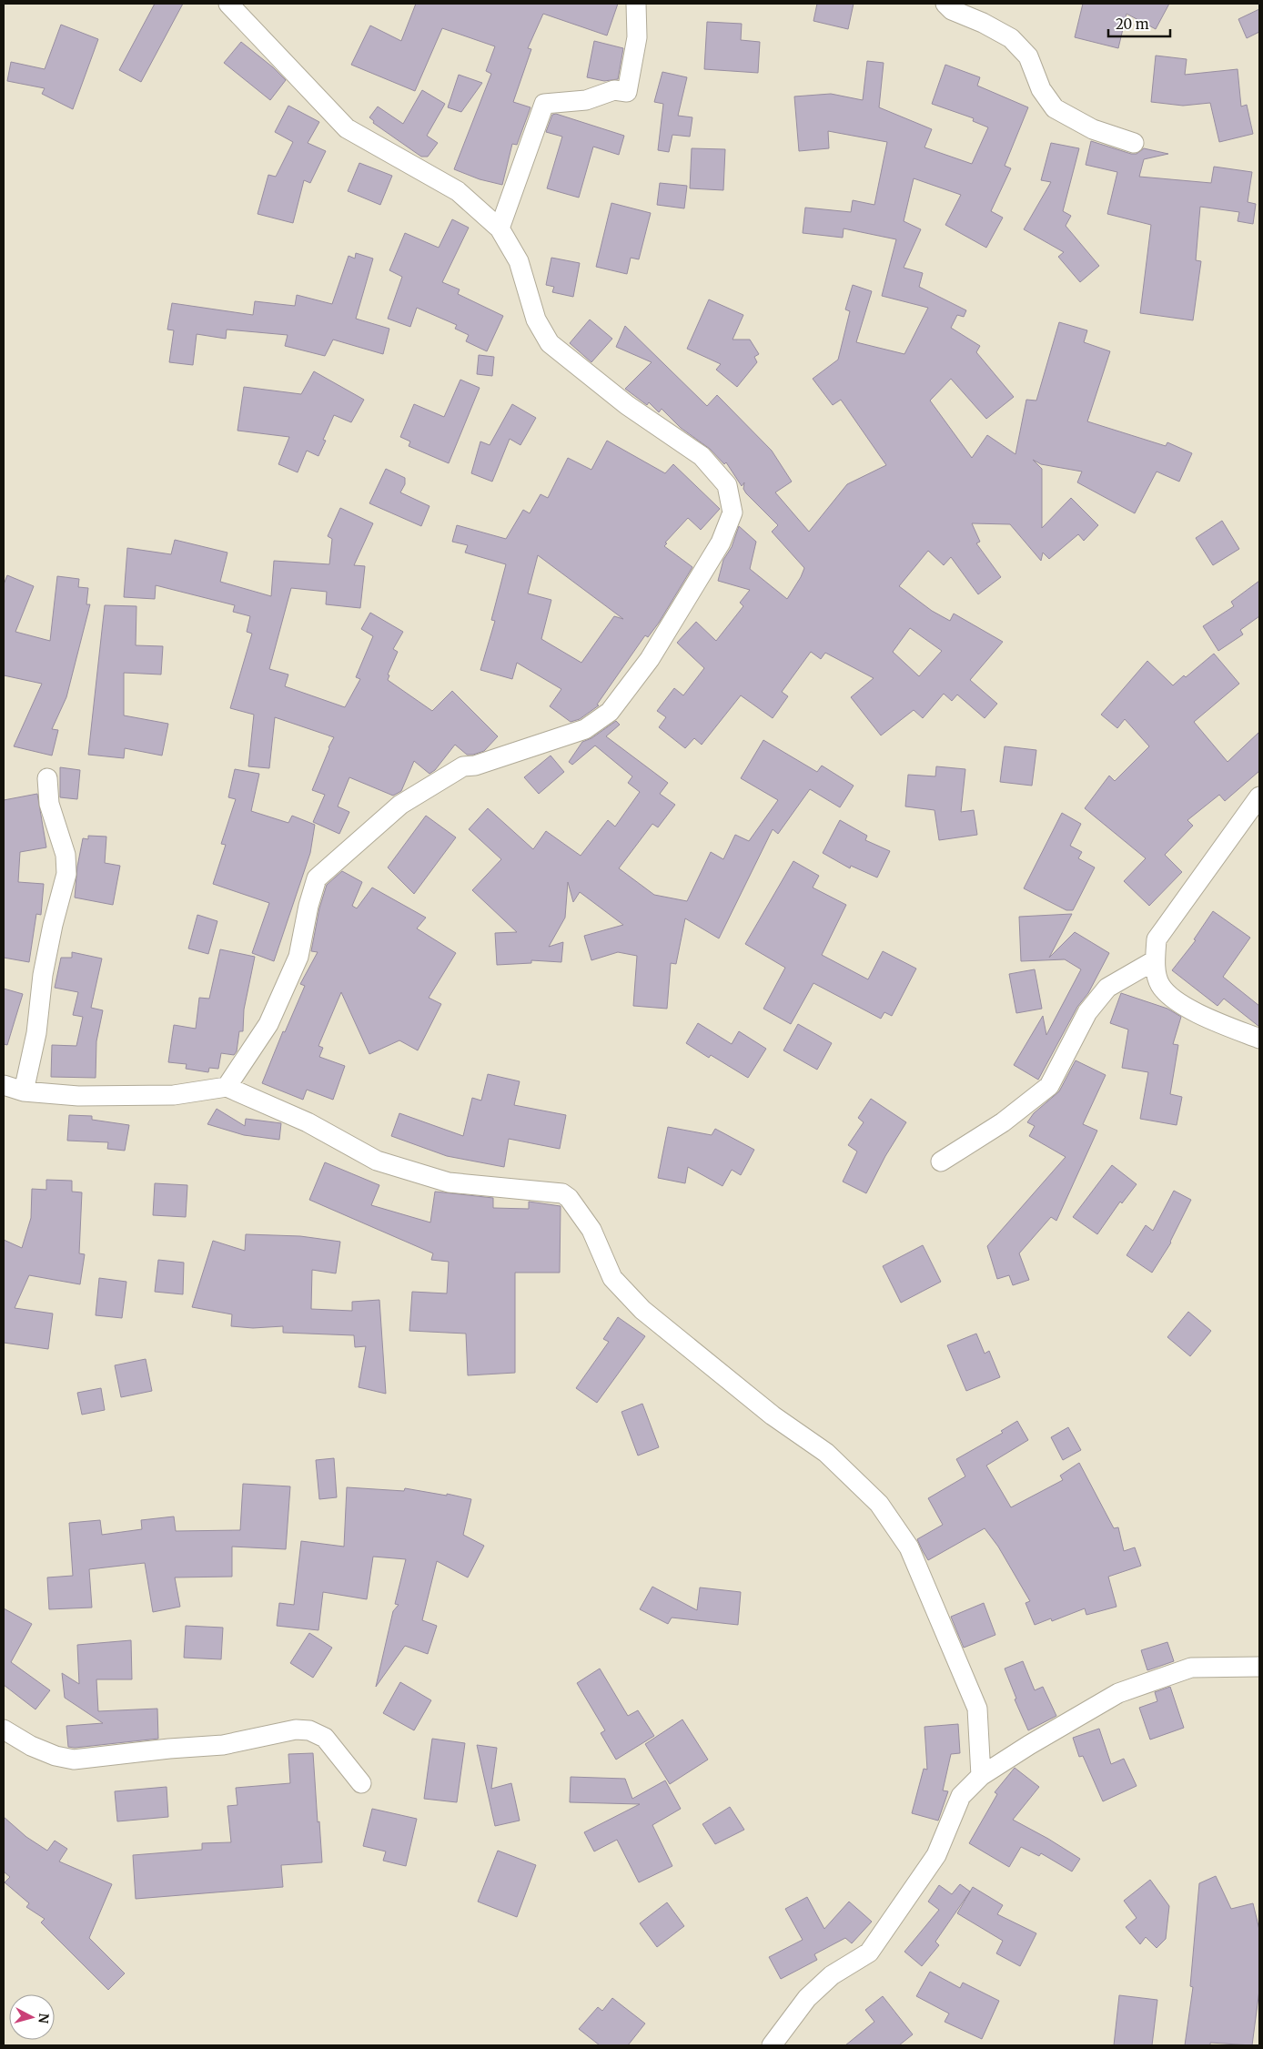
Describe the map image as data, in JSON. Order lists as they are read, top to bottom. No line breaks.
{"scale_bar":"20 m","north":"right"}
